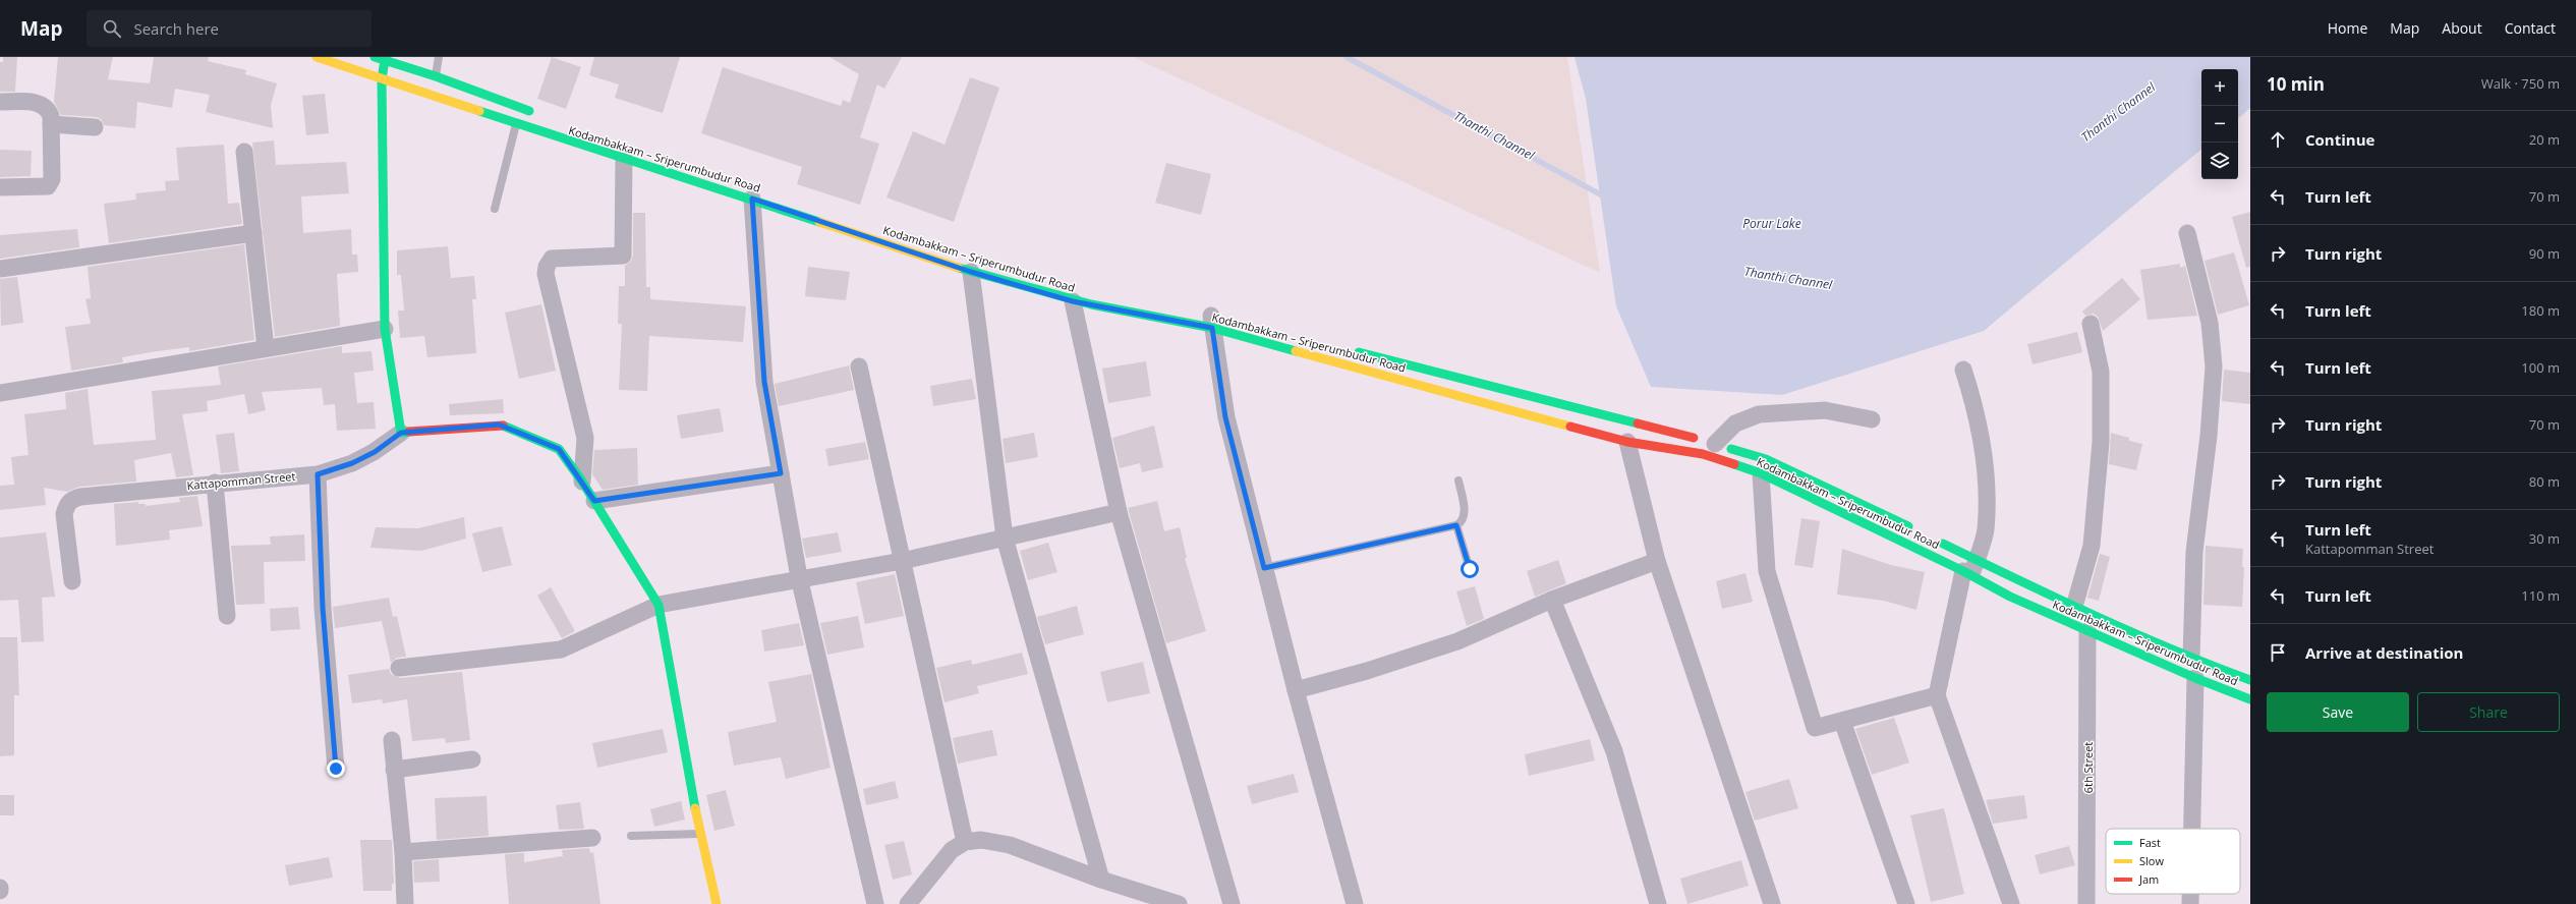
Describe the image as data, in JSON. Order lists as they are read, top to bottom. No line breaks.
{"streets":{"main road":["Kodambakkam – Sriperumbudur Road"],"street":["Kattapomman Street","6th Street"]},"crossings":[["Kodambakkam – Sriperumbudur Road","6th Street"]],"water":["Thanthi Channel","Porur Lake"],"legend":["Fast","Slow","Jam"],"page":{"header":"Map","search":"Search here","nav":["Home","Map","About","Contact"],"heading":["10 min","Walk · 750 m"],"map_buttons":["+","−"],"list":[["Continue","20 m"],["Turn left","70 m"],["Turn right","90 m"],["Turn left","180 m"],["Turn left","100 m"],["Turn right","70 m"],["Turn right","80 m"],["Turn left","Kattapomman Street","30 m"],["Turn left","110 m"],"Arrive at destination"],"buttons":["Save","Share"]}}
